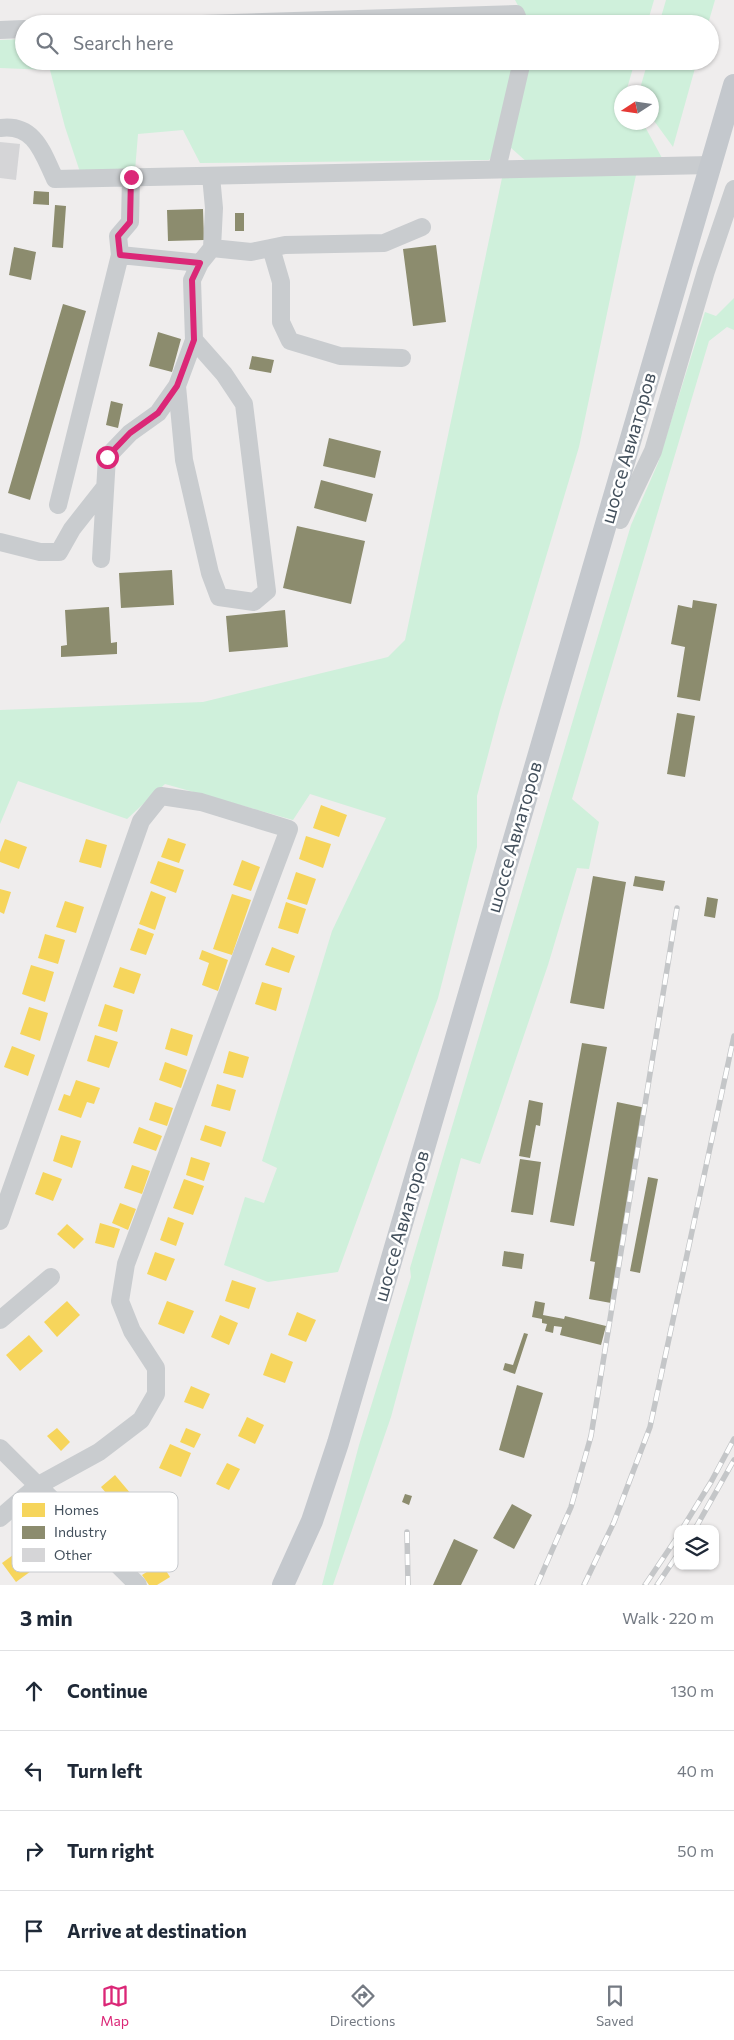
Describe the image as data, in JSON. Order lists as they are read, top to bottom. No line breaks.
{"streets":{"main road":["шоссе Авиаторов"]},"legend":["Homes","Industry","Other"],"north":"left","page":{"search":"Search here","heading":["3 min","Walk · 220 m"],"list":[["Continue","130 m"],["Turn left","40 m"],["Turn right","50 m"],"Arrive at destination"],"nav":["Map","Directions","Saved"]}}
